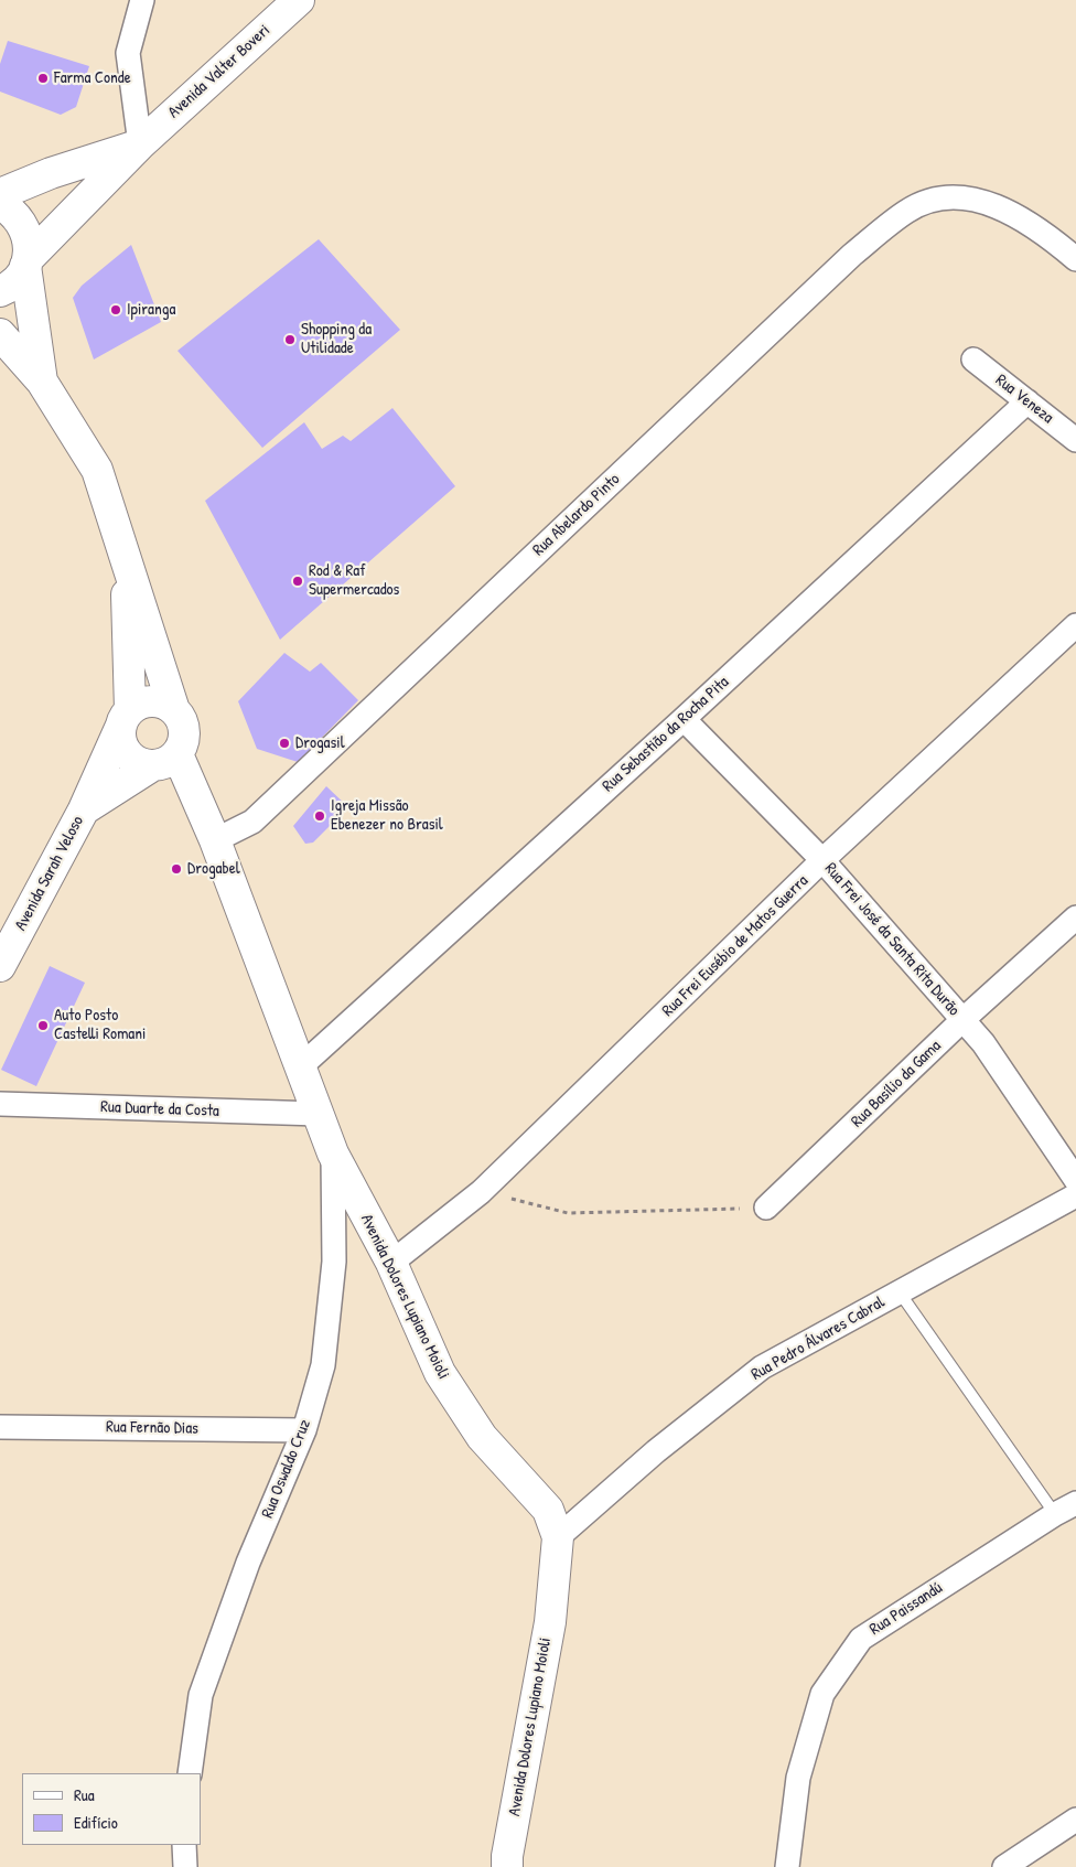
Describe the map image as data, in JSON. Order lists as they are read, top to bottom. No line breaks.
{"streets":{"main road":["Avenida Valter Boveri","Avenida Sarah Veloso","Avenida Dolores Lupiano Moioli"],"street":["Rua Veneza","Rua Abelardo Pinto","Rua Sebastião da Rocha Pita","Rua Frei José da Santa Rita Durão","Rua Frei Eusébio de Matos Guerra","Rua Basílio da Gama","Rua Duarte da Costa","Rua Pedro Álvares Cabral","Rua Fernão Dias","Rua Oswaldo Cruz","Rua Paissandú"]},"crossings":[["Avenida Valter Boveri","Avenida Sarah Veloso"],["Rua Veneza","Rua Sebastião da Rocha Pita"],["Rua Abelardo Pinto","Avenida Dolores Lupiano Moioli"],["Rua Sebastião da Rocha Pita","Rua Frei José da Santa Rita Durão"],["Rua Sebastião da Rocha Pita","Avenida Dolores Lupiano Moioli"],["Avenida Sarah Veloso","Avenida Dolores Lupiano Moioli"],["Rua Frei José da Santa Rita Durão","Rua Frei Eusébio de Matos Guerra"],["Rua Frei José da Santa Rita Durão","Rua Basílio da Gama"],["Rua Frei Eusébio de Matos Guerra","Avenida Dolores Lupiano Moioli"],["Rua Duarte da Costa","Avenida Dolores Lupiano Moioli"],["Avenida Dolores Lupiano Moioli","Rua Pedro Álvares Cabral"],["Avenida Dolores Lupiano Moioli","Rua Oswaldo Cruz"],["Rua Fernão Dias","Rua Oswaldo Cruz"]],"places":["Farma Conde","Ipiranga","Shopping da Utilidade","Rod & Raf Supermercados","Drogasil","Igreja Missão Ebenezer no Brasil","Drogabel","Auto Posto Castelli Romani"],"legend":["Rua","Edifício"]}
